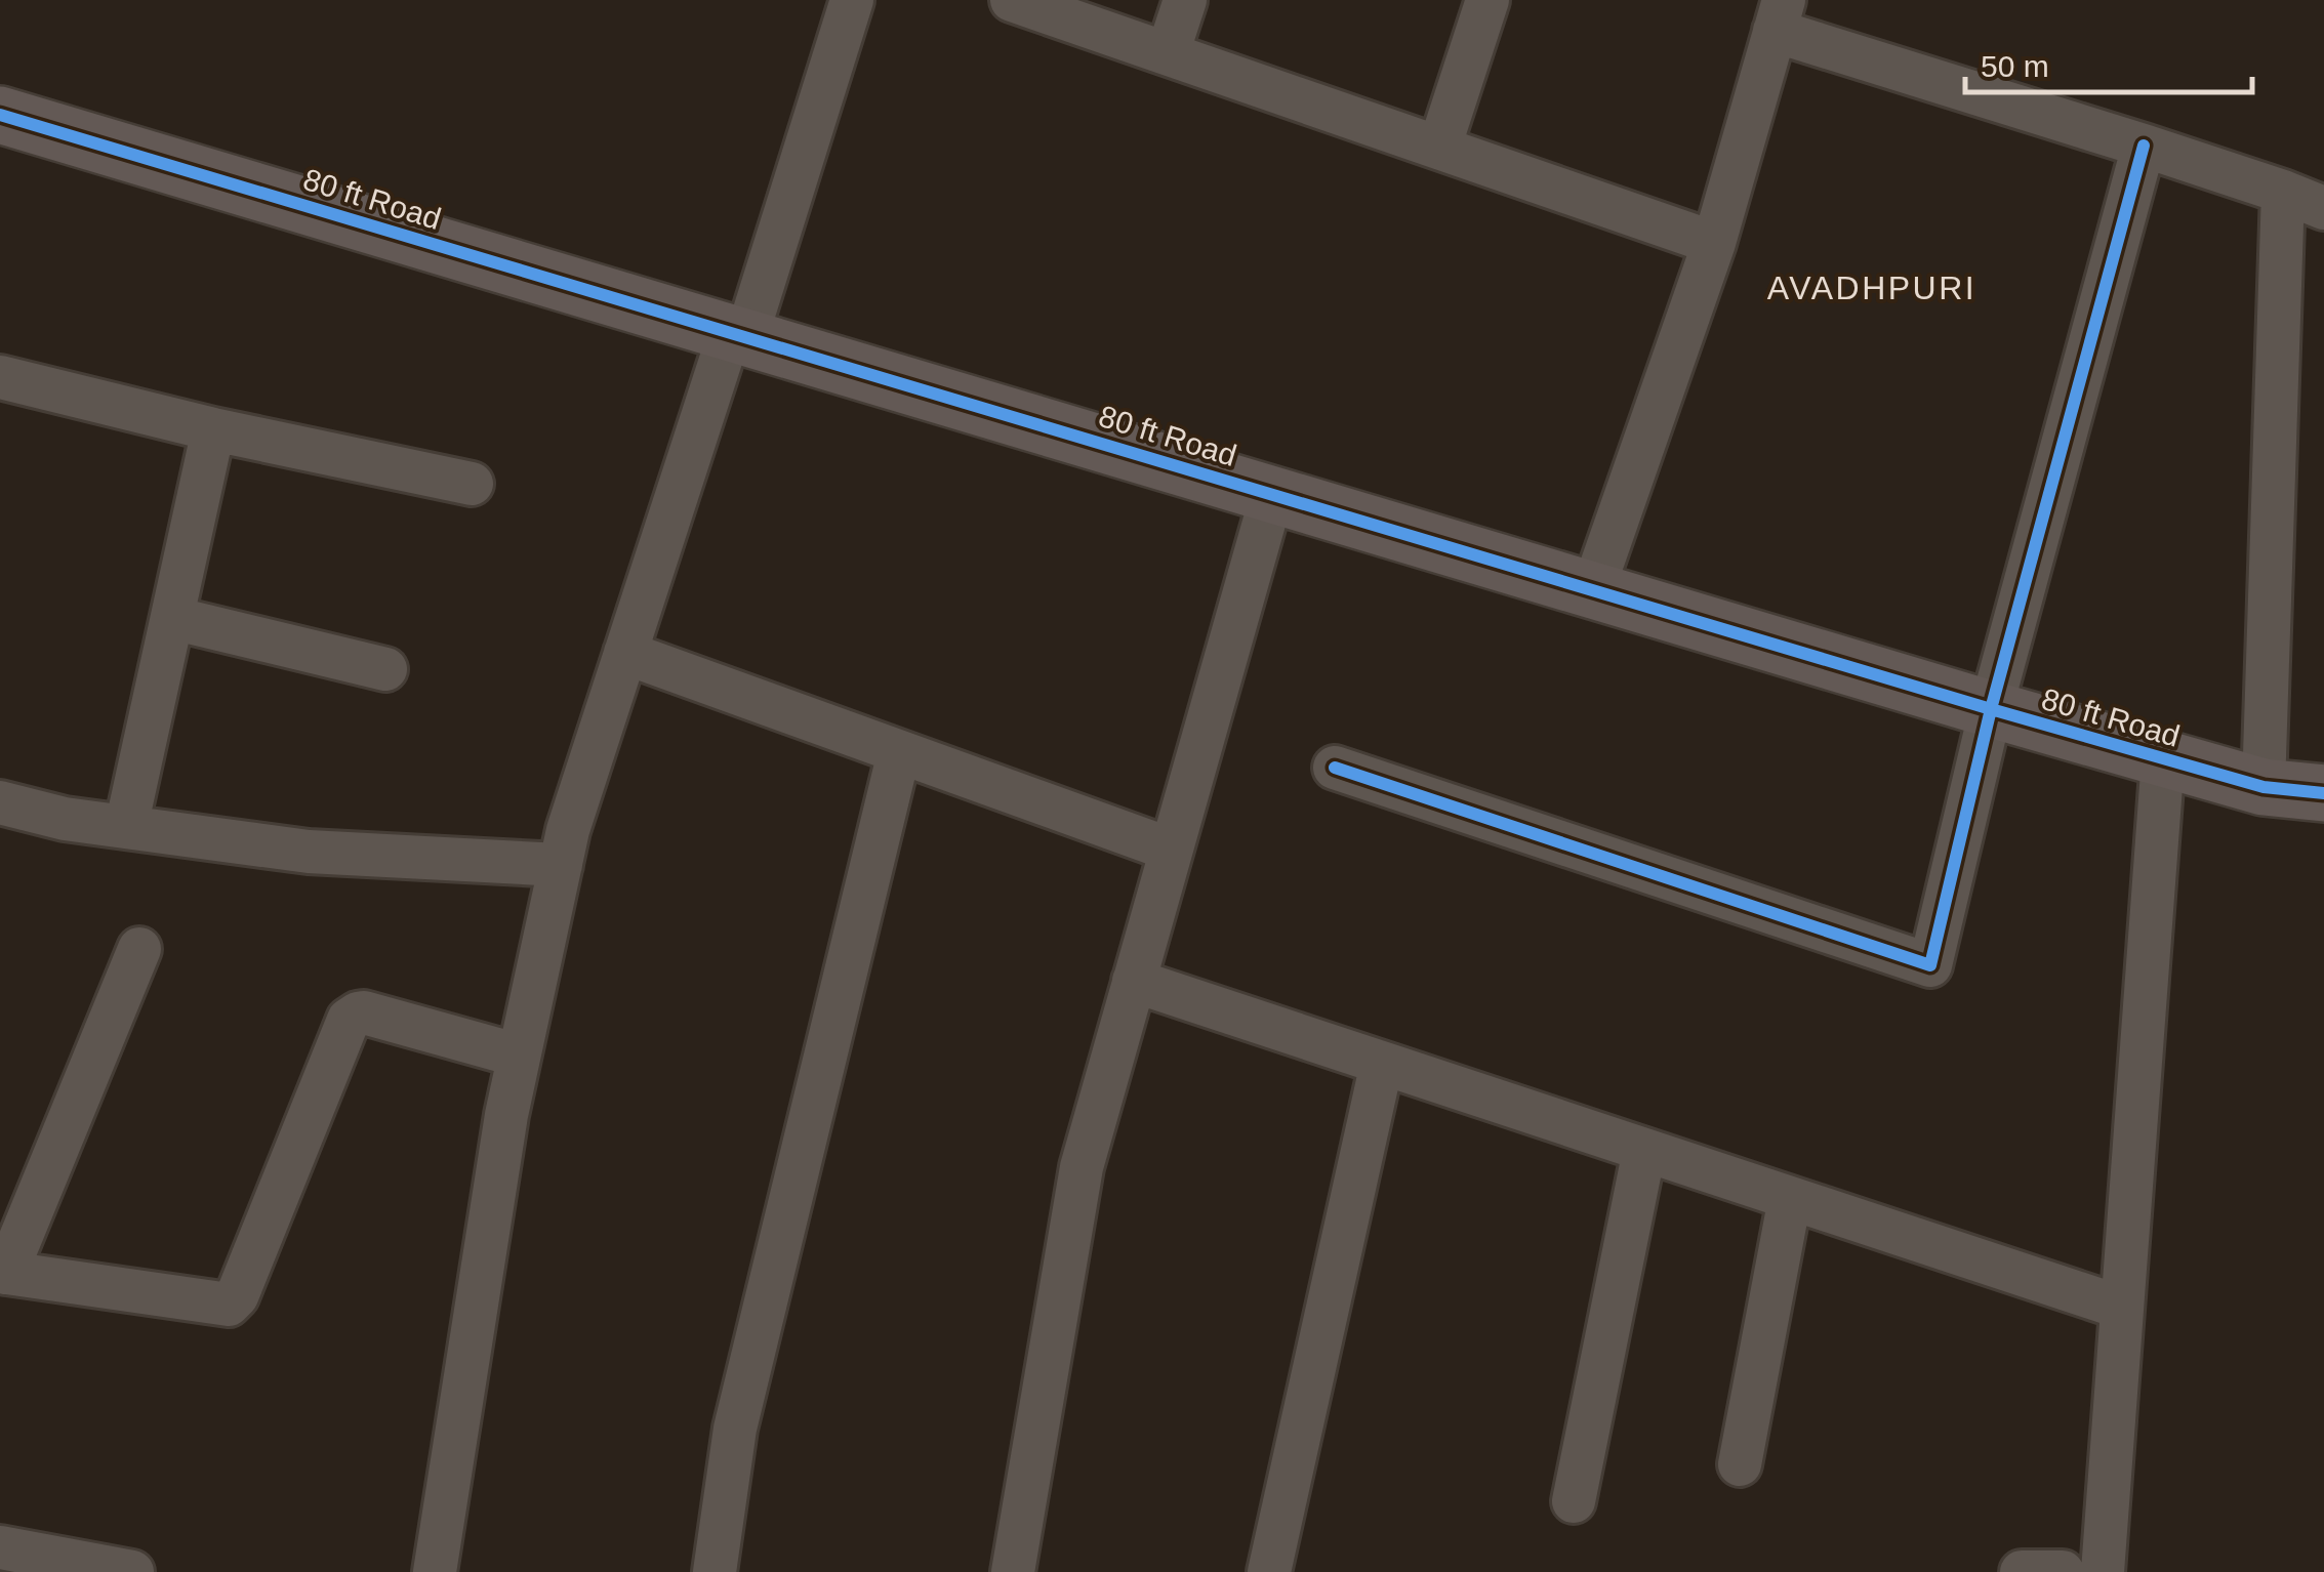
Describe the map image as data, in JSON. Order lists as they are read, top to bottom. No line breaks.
{"streets":{"street":["80 ft Road"]},"districts":["AVADHPURI"],"scale_bar":"50 m"}
